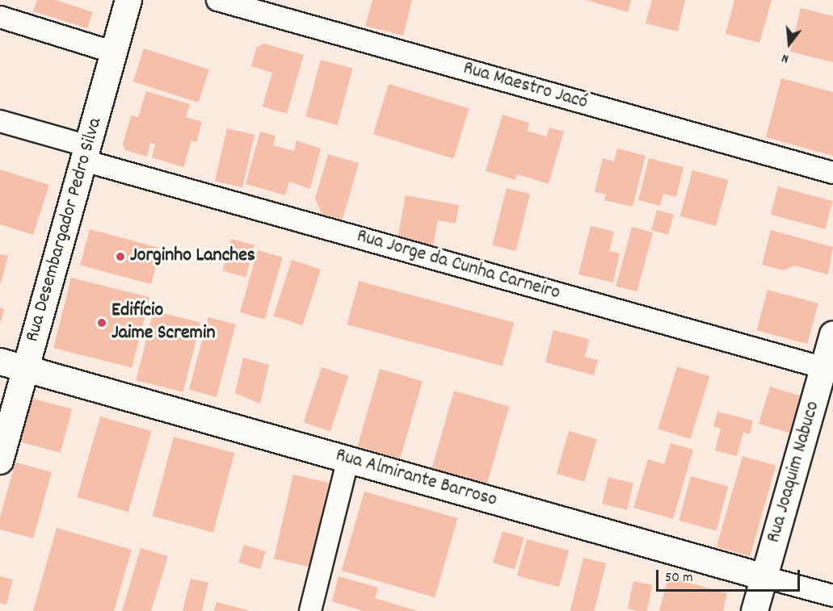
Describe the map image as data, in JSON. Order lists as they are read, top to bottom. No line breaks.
{"streets":{"main road":["Rua Desembargador Pedro Silva","Rua Joaquim Nabuco","Rua Almirante Barroso"],"street":["Rua Maestro Jacó","Rua Jorge da Cunha Carneiro"]},"crossings":[["Rua Desembargador Pedro Silva","Rua Jorge da Cunha Carneiro"],["Rua Desembargador Pedro Silva","Rua Almirante Barroso"],["Rua Jorge da Cunha Carneiro","Rua Joaquim Nabuco"],["Rua Joaquim Nabuco","Rua Almirante Barroso"]],"places":["Jorginho Lanches","Edifício Jaime Scremin"],"scale_bar":"50 m","north":"bottom"}
